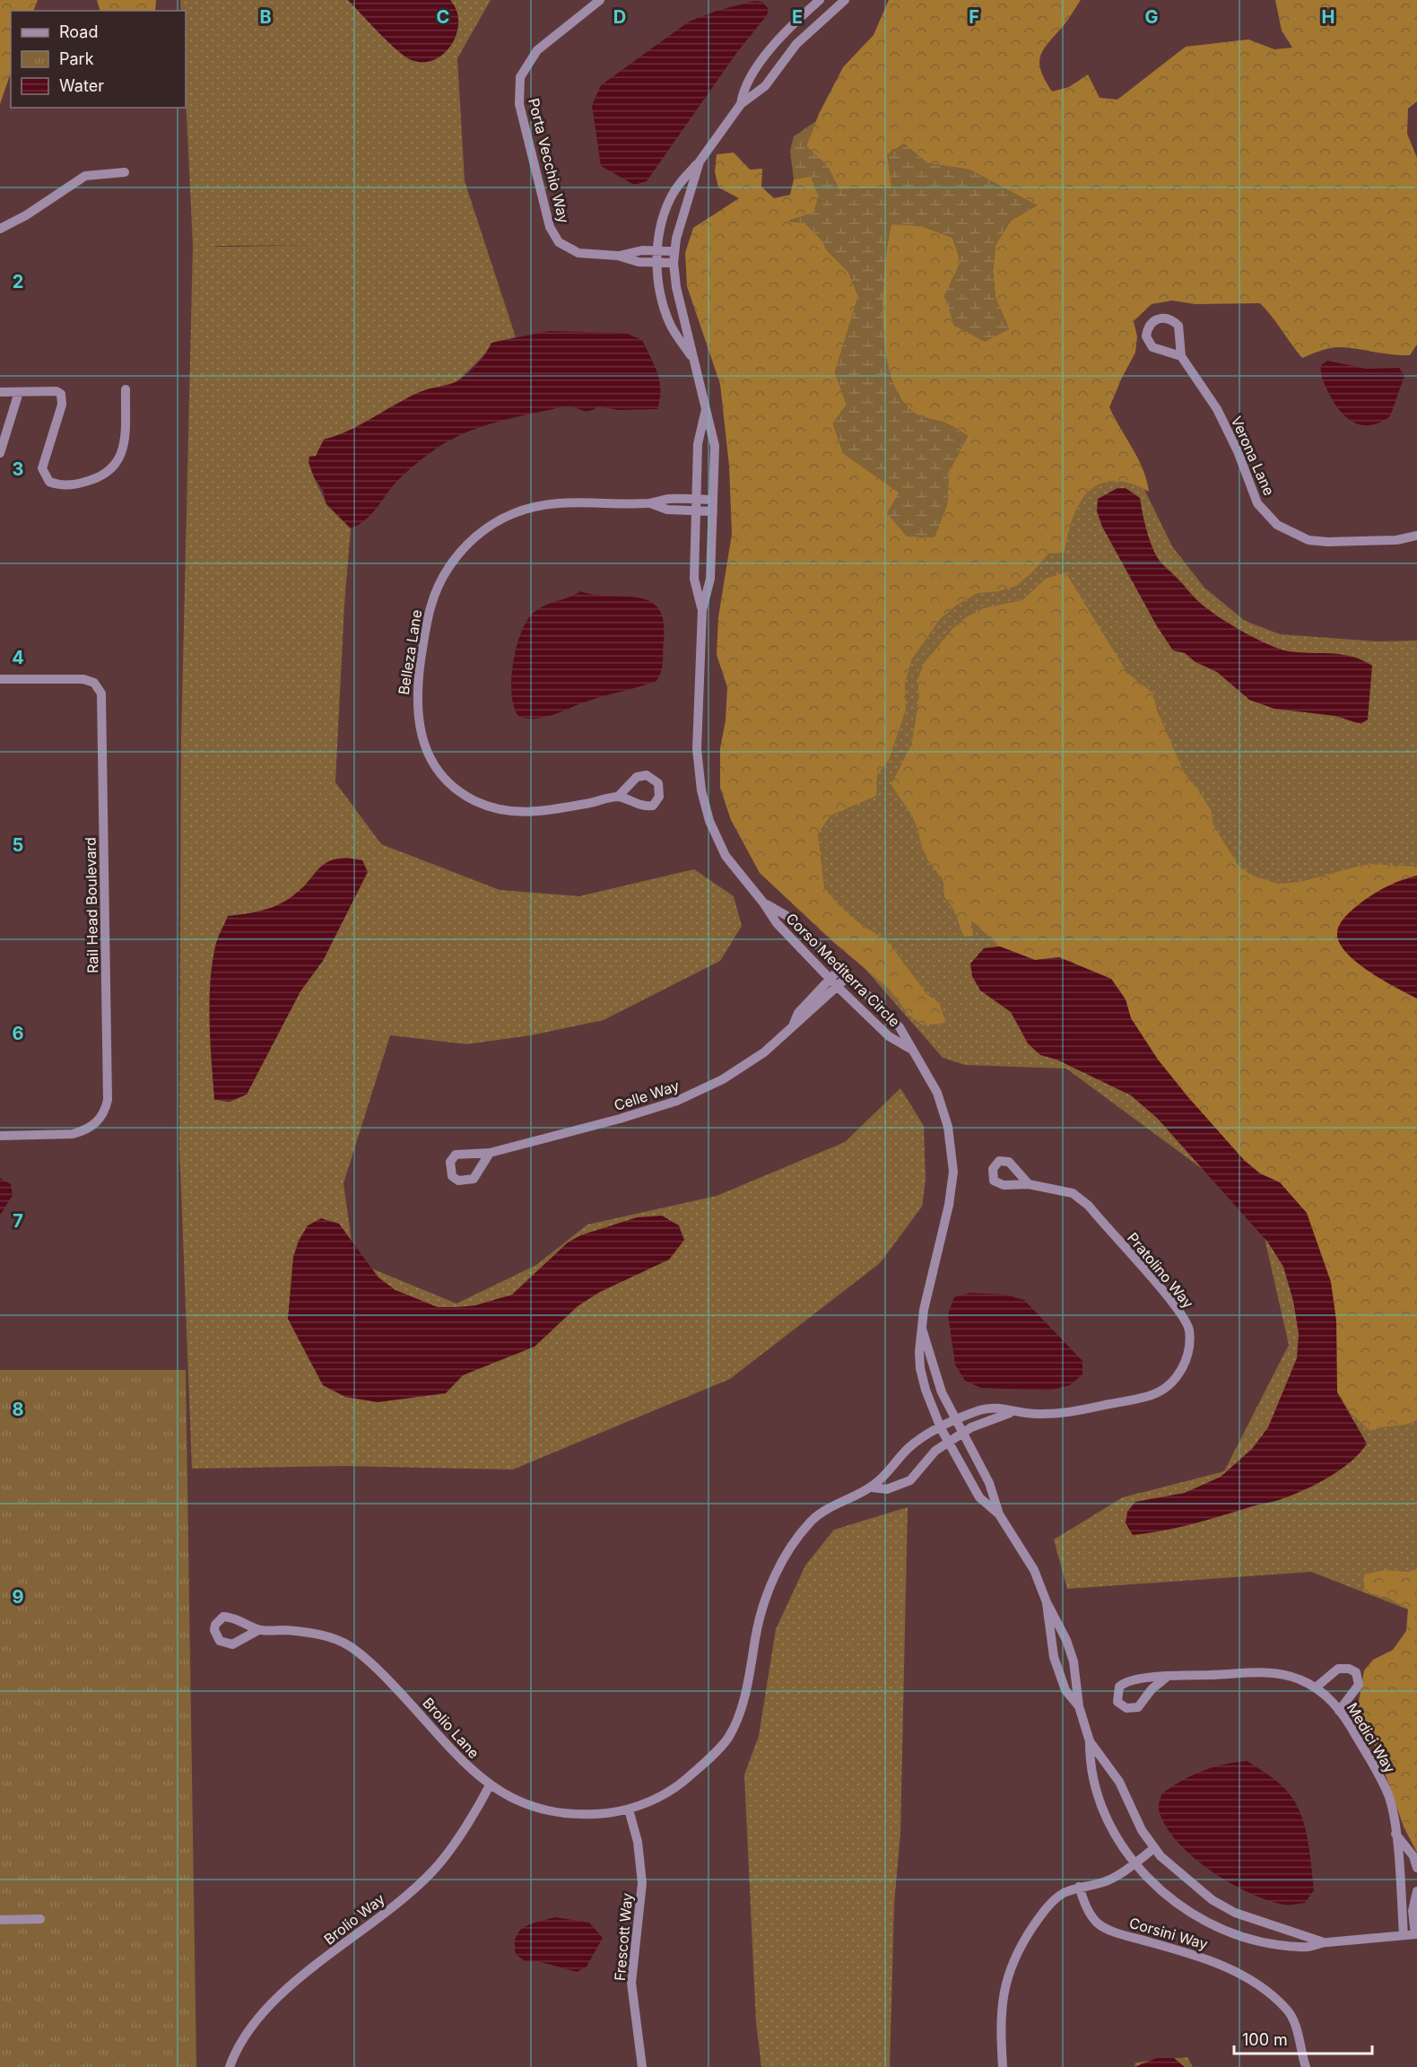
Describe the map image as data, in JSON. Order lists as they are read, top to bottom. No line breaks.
{"streets":{"street":["Porta Vecchio Way","Verona Lane","Belleza Lane","Rail Head Boulevard","Corso Mediterra Circle","Celle Way","Pratolino Way","Brolio Lane","Medici Way","Brolio Way","Corsini Way","Frescott Way"]},"crossings":[["Porta Vecchio Way","Corso Mediterra Circle"],["Belleza Lane","Corso Mediterra Circle"],["Corso Mediterra Circle","Celle Way"],["Corso Mediterra Circle","Pratolino Way"],["Corso Mediterra Circle","Brolio Lane"],["Corso Mediterra Circle","Medici Way"],["Pratolino Way","Brolio Lane"],["Brolio Lane","Brolio Way"],["Brolio Lane","Frescott Way"]],"legend":["Road","Park","Water"],"scale_bar":"100 m","grid":{"columns":["B","C","D","E","F","G","H"],"rows":["2","3","4","5","6","7","8","9"]}}
